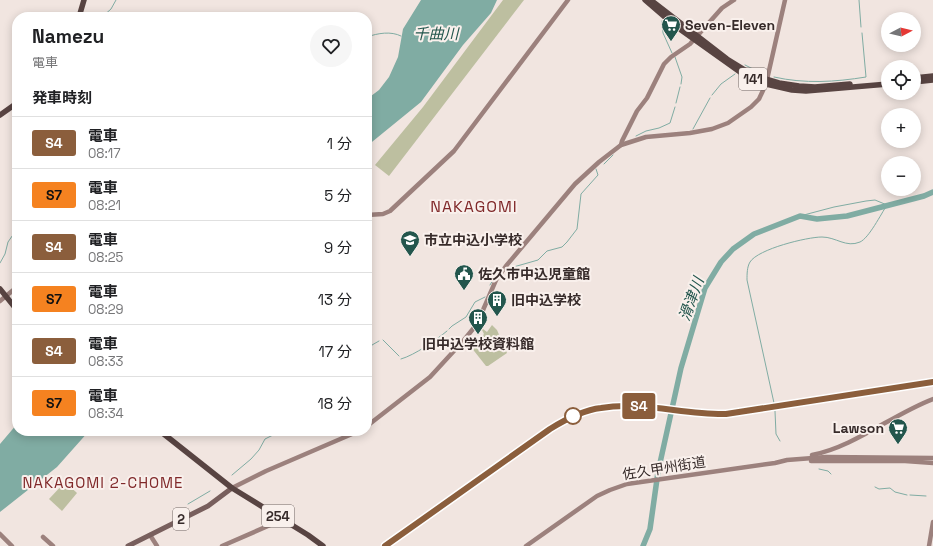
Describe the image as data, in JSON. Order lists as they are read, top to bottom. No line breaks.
{"streets":{"highway":["141","254"],"main road":["佐久甲州街道","2"]},"crossings":[["254","2"]],"districts":["NAKAGOMI","NAKAGOMI 2-CHOME"],"water":["千曲川","滑津川"],"places":{"supermarket":["Seven-Eleven","Lawson"],"school or university":["市立中込小学校"],"public building":["佐久市中込児童館"],"building":["旧中込学校","旧中込学校資料館"]},"north":"right","page":{"on_map":"S4","map_buttons":["+","−"],"heading":[["Namezu","電車"],"発車時刻"],"list":[{"mark":"S4","name":"電車","note":"08:17","value":"1 分"},{"mark":"S7","name":"電車","note":"08:21","value":"5 分"},{"mark":"S4","name":"電車","note":"08:25","value":"9 分"},{"mark":"S7","name":"電車","note":"08:29","value":"13 分"},{"mark":"S4","name":"電車","note":"08:33","value":"17 分"},{"mark":"S7","name":"電車","note":"08:34","value":"18 分"}]}}
